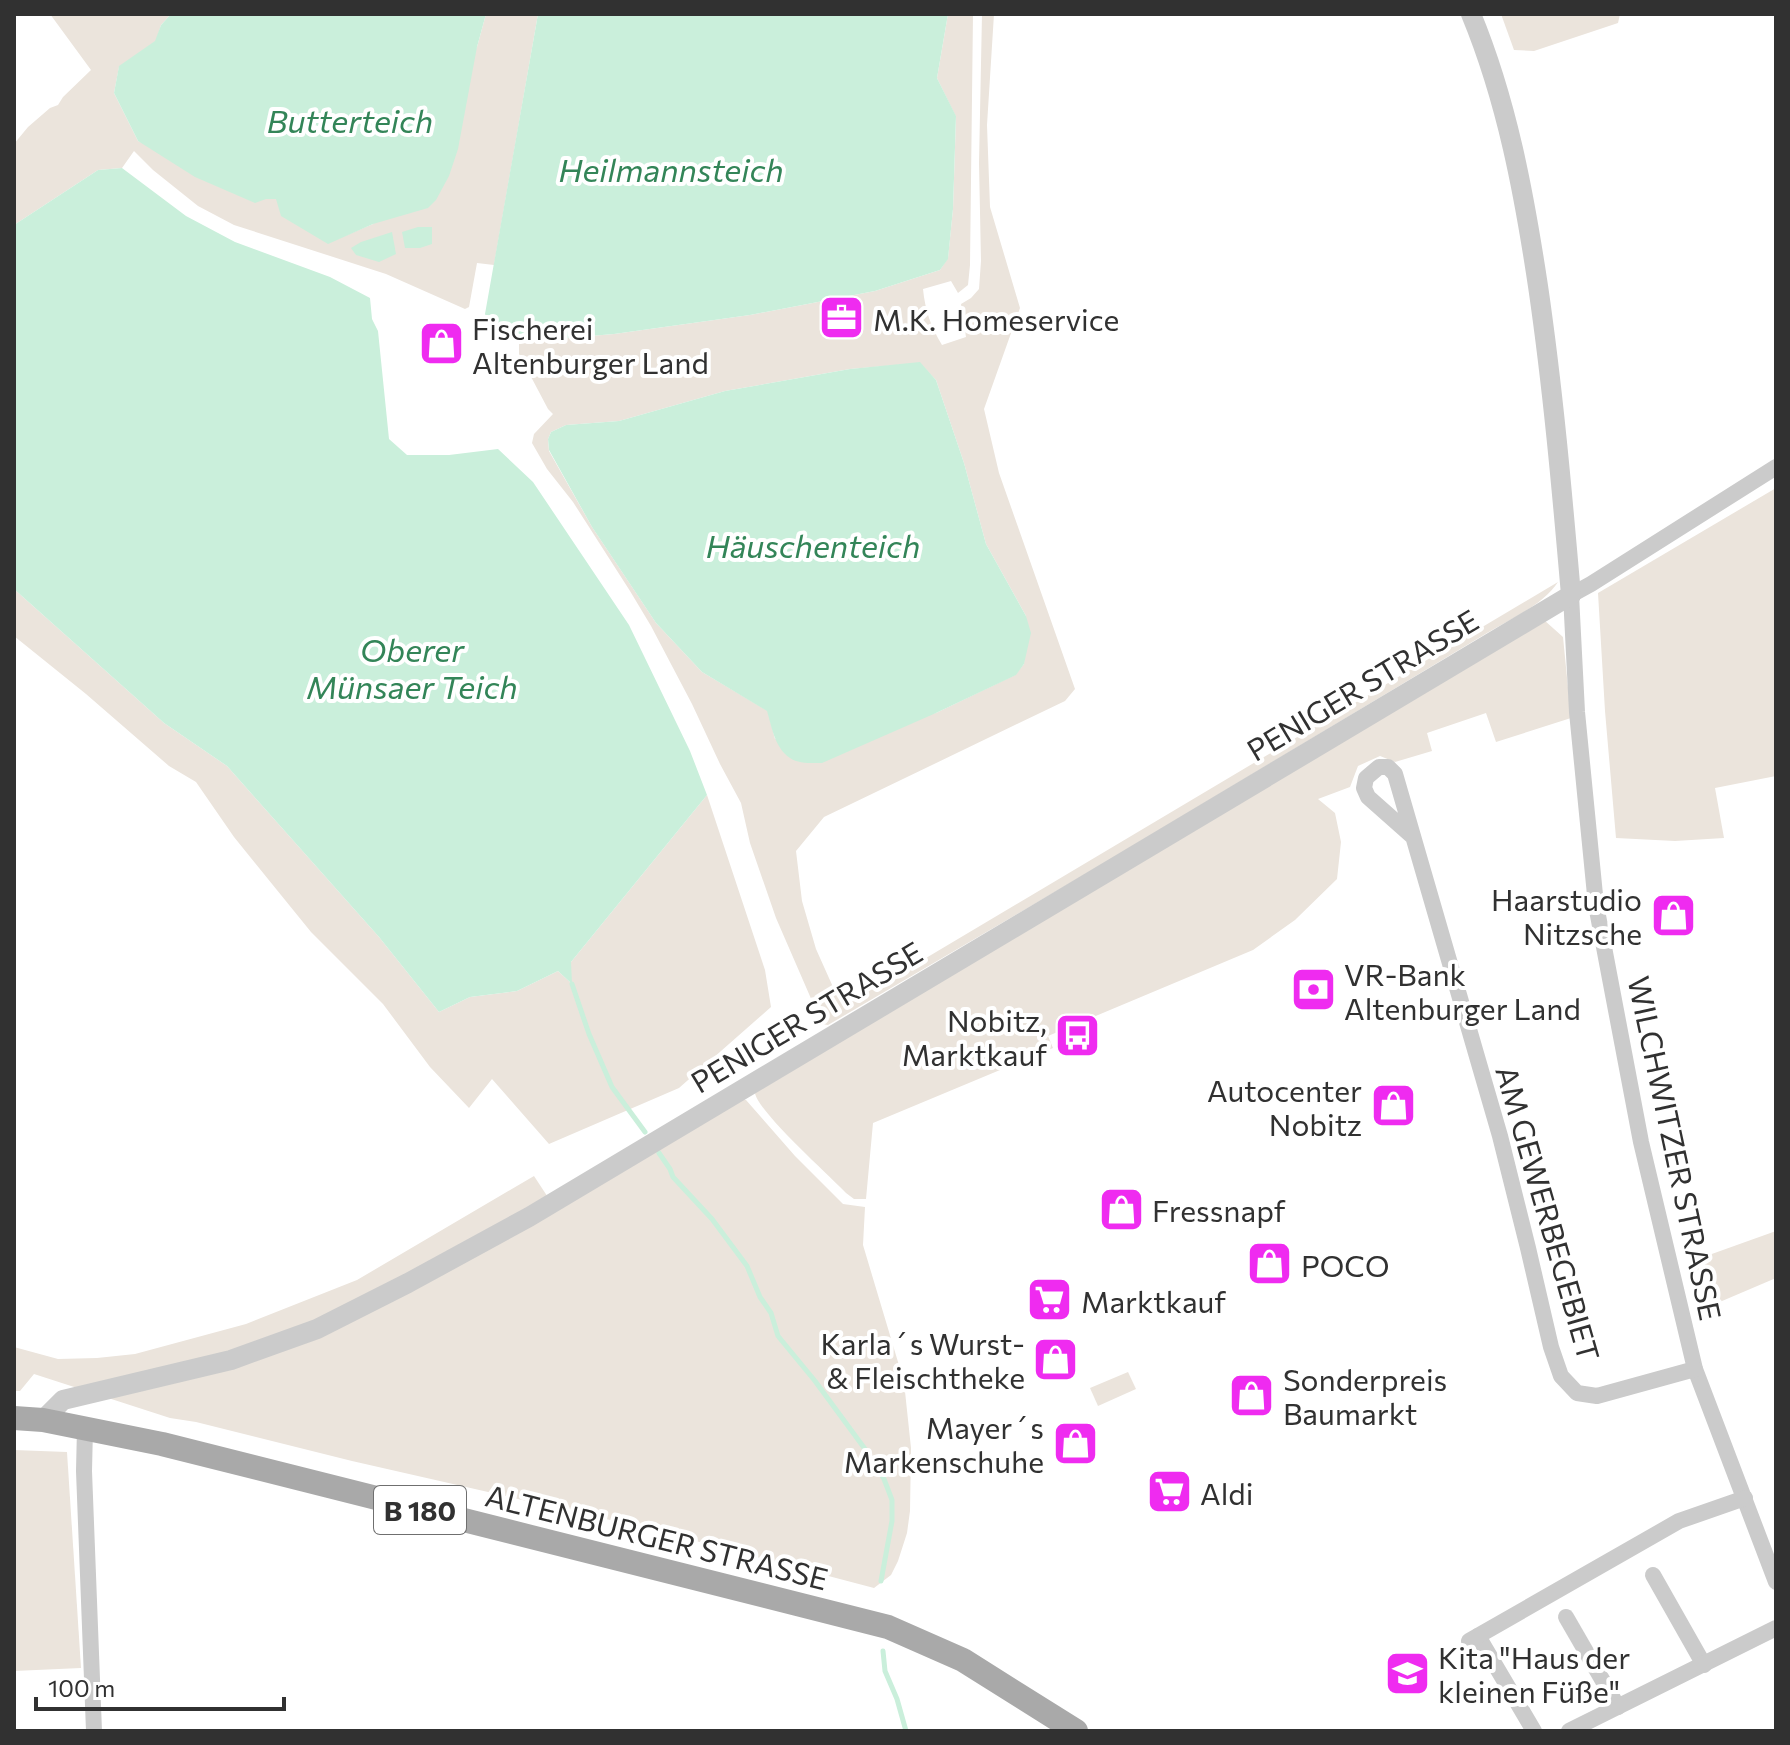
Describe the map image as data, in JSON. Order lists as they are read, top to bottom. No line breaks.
{"streets":{"main road":["B 180","ALTENBURGER STRASSE"],"street":["PENIGER STRASSE","WILCHWITZER STRASSE","AM GEWERBEGEBIET"]},"crossings":[["PENIGER STRASSE","WILCHWITZER STRASSE"],["PENIGER STRASSE","ALTENBURGER STRASSE"],["WILCHWITZER STRASSE","AM GEWERBEGEBIET"]],"water":["Butterteich","Heilmannsteich","Häuschenteich","Oberer Münsaer Teich"],"places":{"office":["M.K. Homeservice"],"shop":["Fischerei Altenburger Land","Haarstudio Nitzsche","Autocenter Nobitz","Fressnapf","POCO","Karla´s Wurst- & Fleischtheke","Sonderpreis Baumarkt","Mayer´s Markenschuhe"],"bank":["VR-Bank Altenburger Land"],"bus stop":["Nobitz, Marktkauf"],"supermarket":["Marktkauf","Aldi"],"school or university":["Kita \"Haus der kleinen Füße\""]},"scale_bar":"100 m"}
